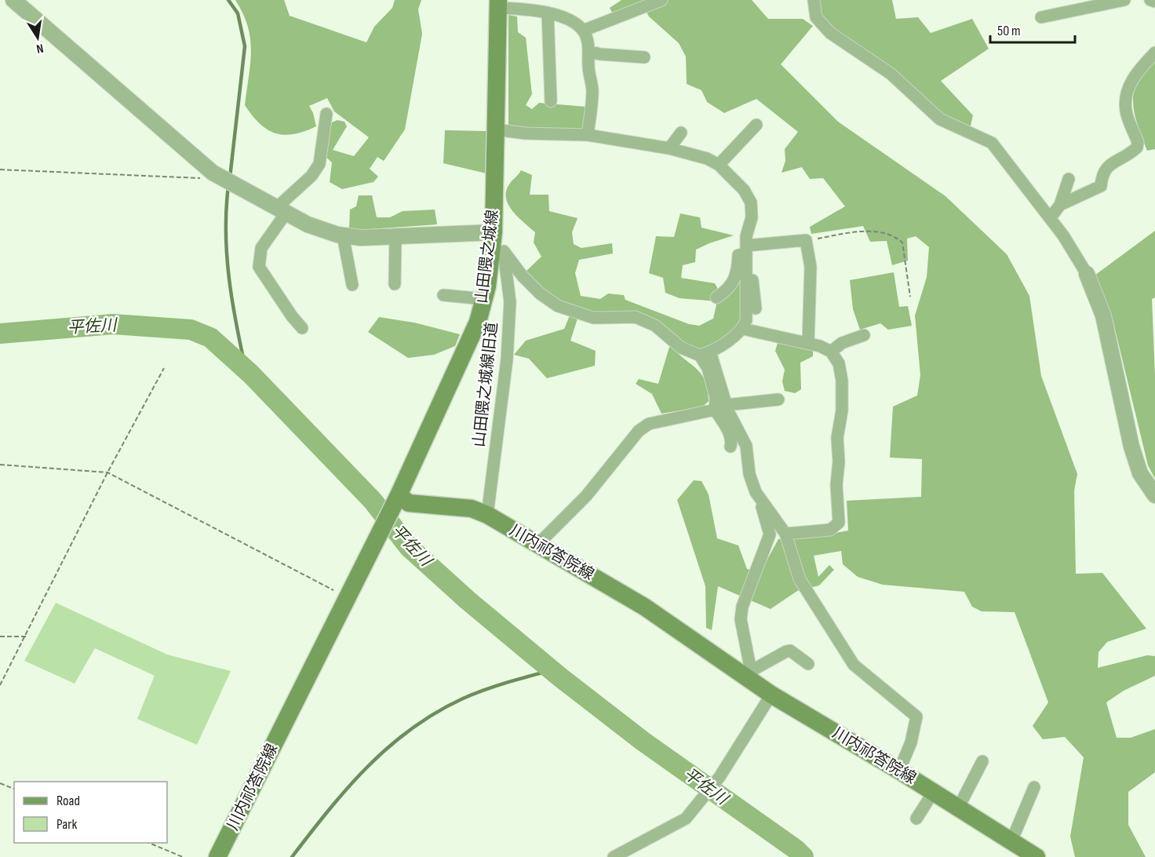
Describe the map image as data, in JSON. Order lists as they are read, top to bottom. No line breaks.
{"streets":{"main road":["山田隈之城線","川内祁答院線"],"street":["山田隈之城線旧道"]},"crossings":[["山田隈之城線","山田隈之城線旧道"],["山田隈之城線","川内祁答院線"],["山田隈之城線旧道","川内祁答院線"]],"water":["平佐川"],"legend":["Road","Park"],"scale_bar":"50 m","north":"bottom"}
